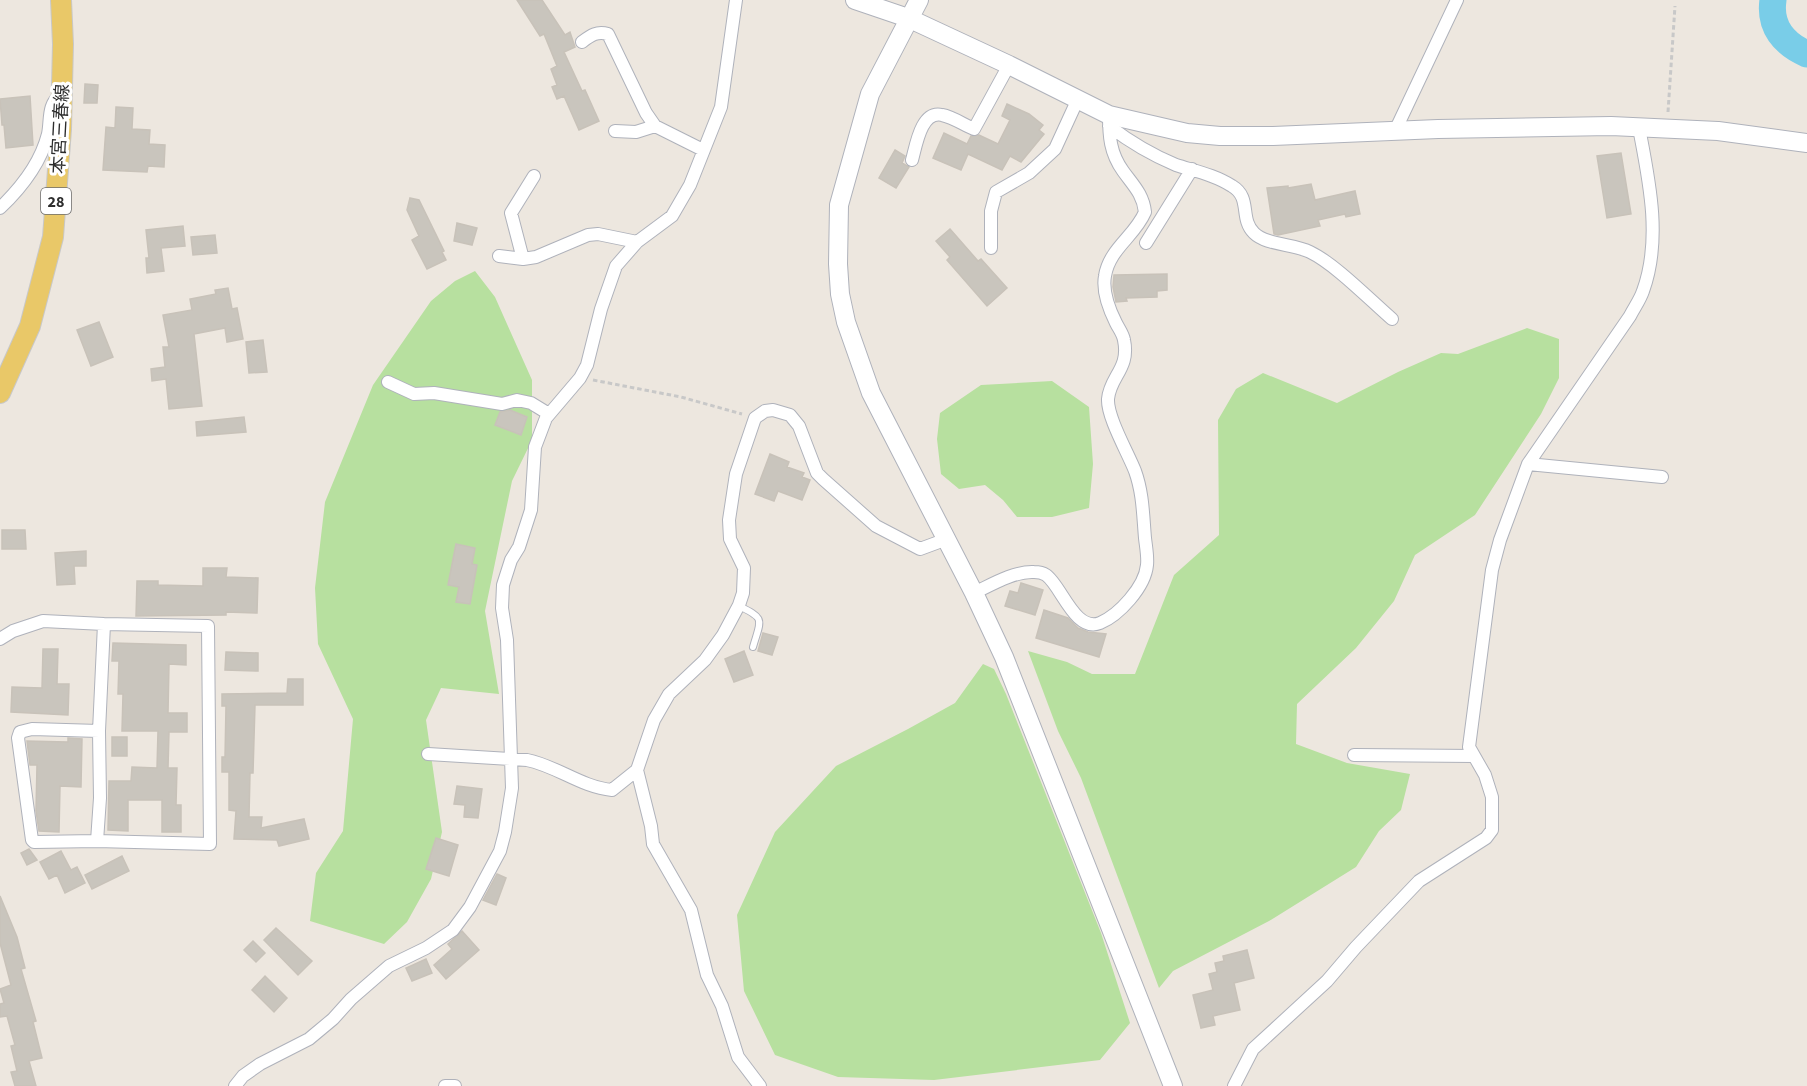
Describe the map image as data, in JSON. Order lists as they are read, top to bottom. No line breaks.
{"streets":{"main road":["本宮三春線","28"]}}
